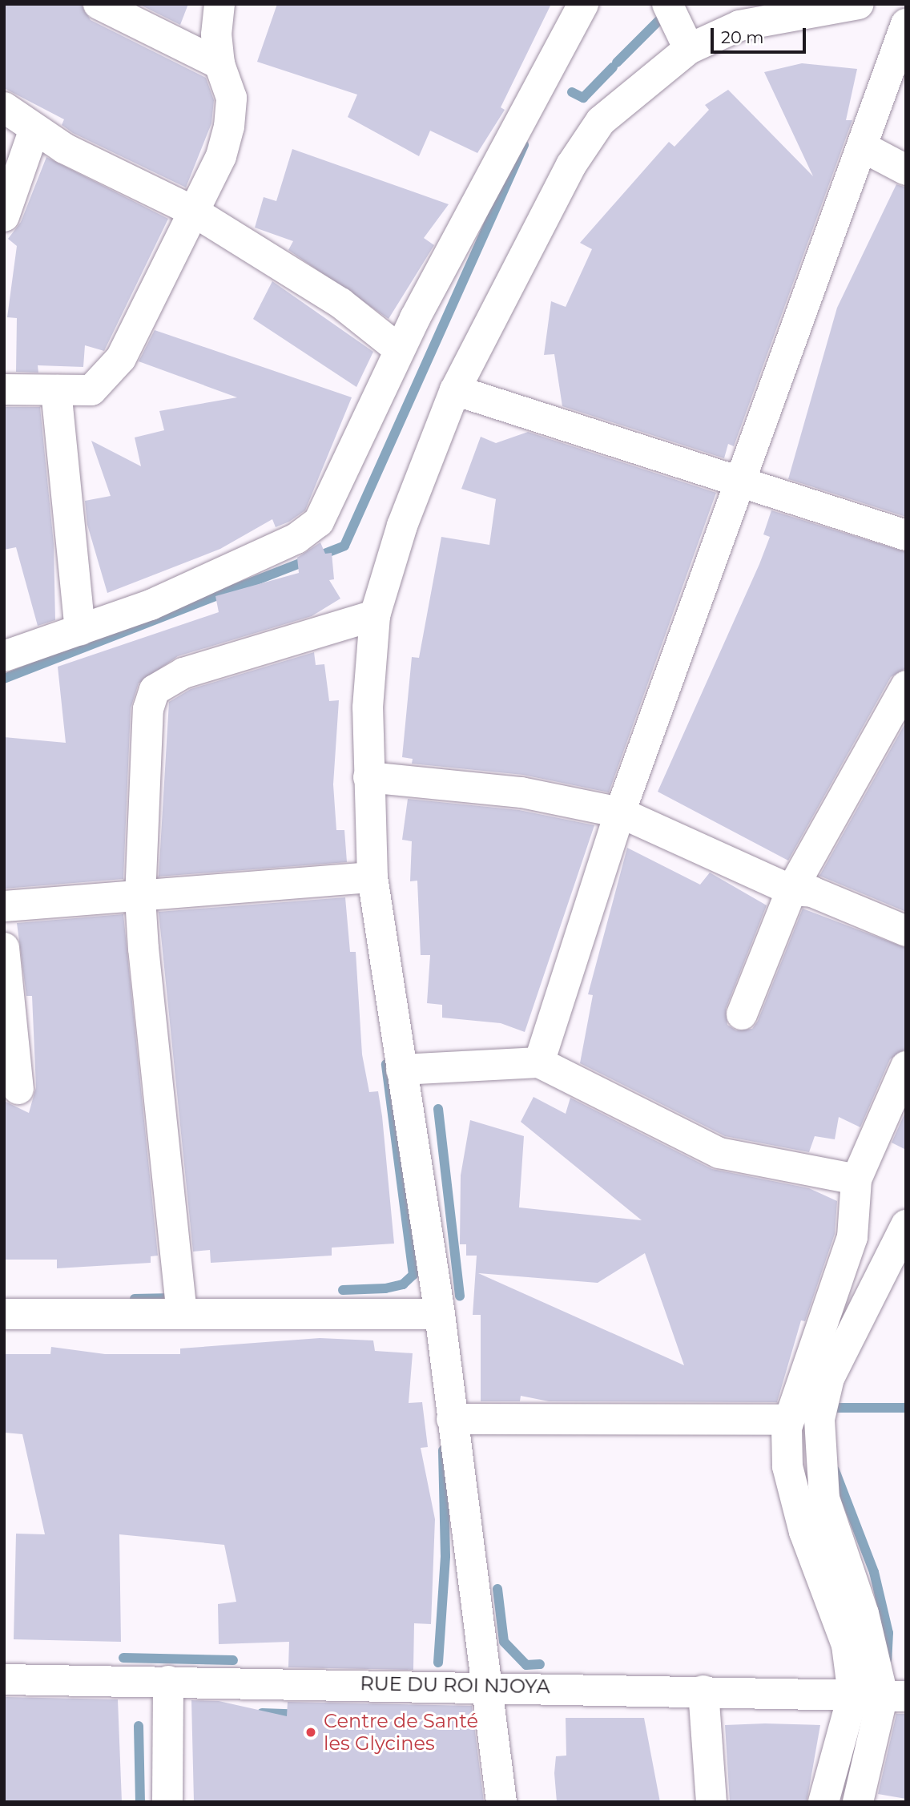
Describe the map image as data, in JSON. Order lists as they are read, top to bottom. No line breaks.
{"streets":{"street":["RUE DU ROI NJOYA"]},"places":["Centre de Santé les Glycines"],"scale_bar":"20 m"}
